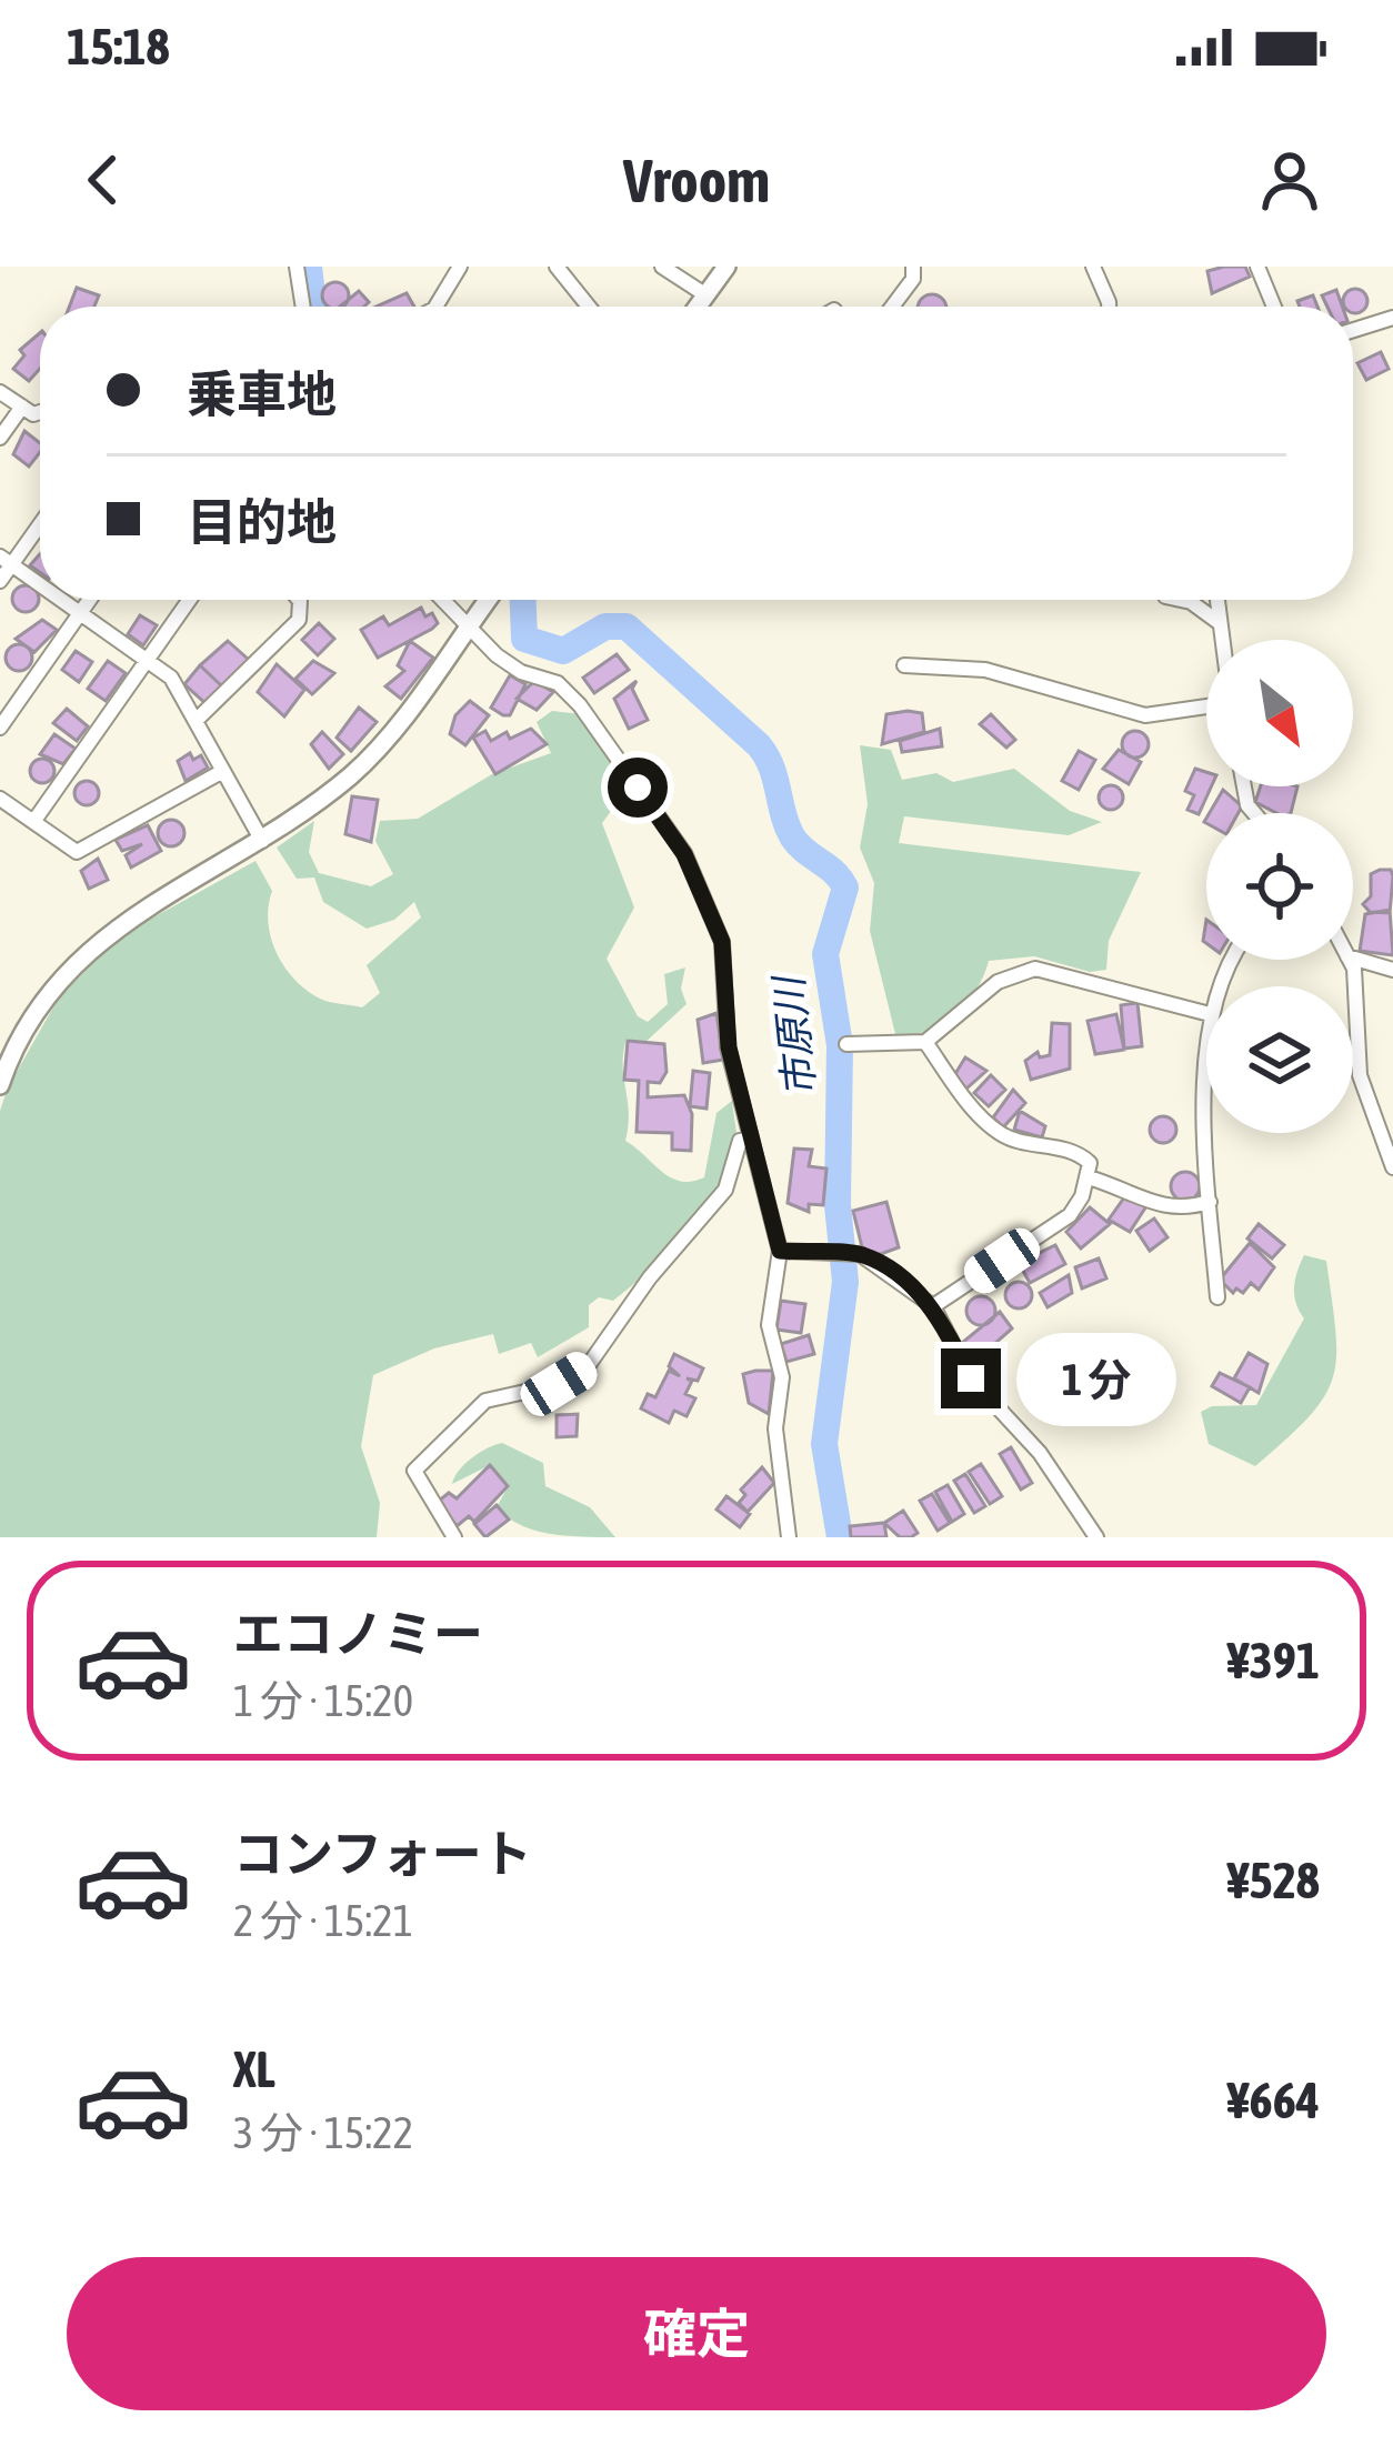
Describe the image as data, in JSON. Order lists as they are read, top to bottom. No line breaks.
{"water":["市原川"],"north":"bottom right","page":{"status":"15:18","header":"Vroom","banner":["乗車地","目的地"],"bubble":"1 分","list":[{"name":"エコノミー","note":"1 分 · 15:20","value":"¥391"},{"name":"コンフォート","note":"2 分 · 15:21","value":"¥528"},{"name":"XL","note":"3 分 · 15:22","value":"¥664"}],"buttons":"確定"}}
